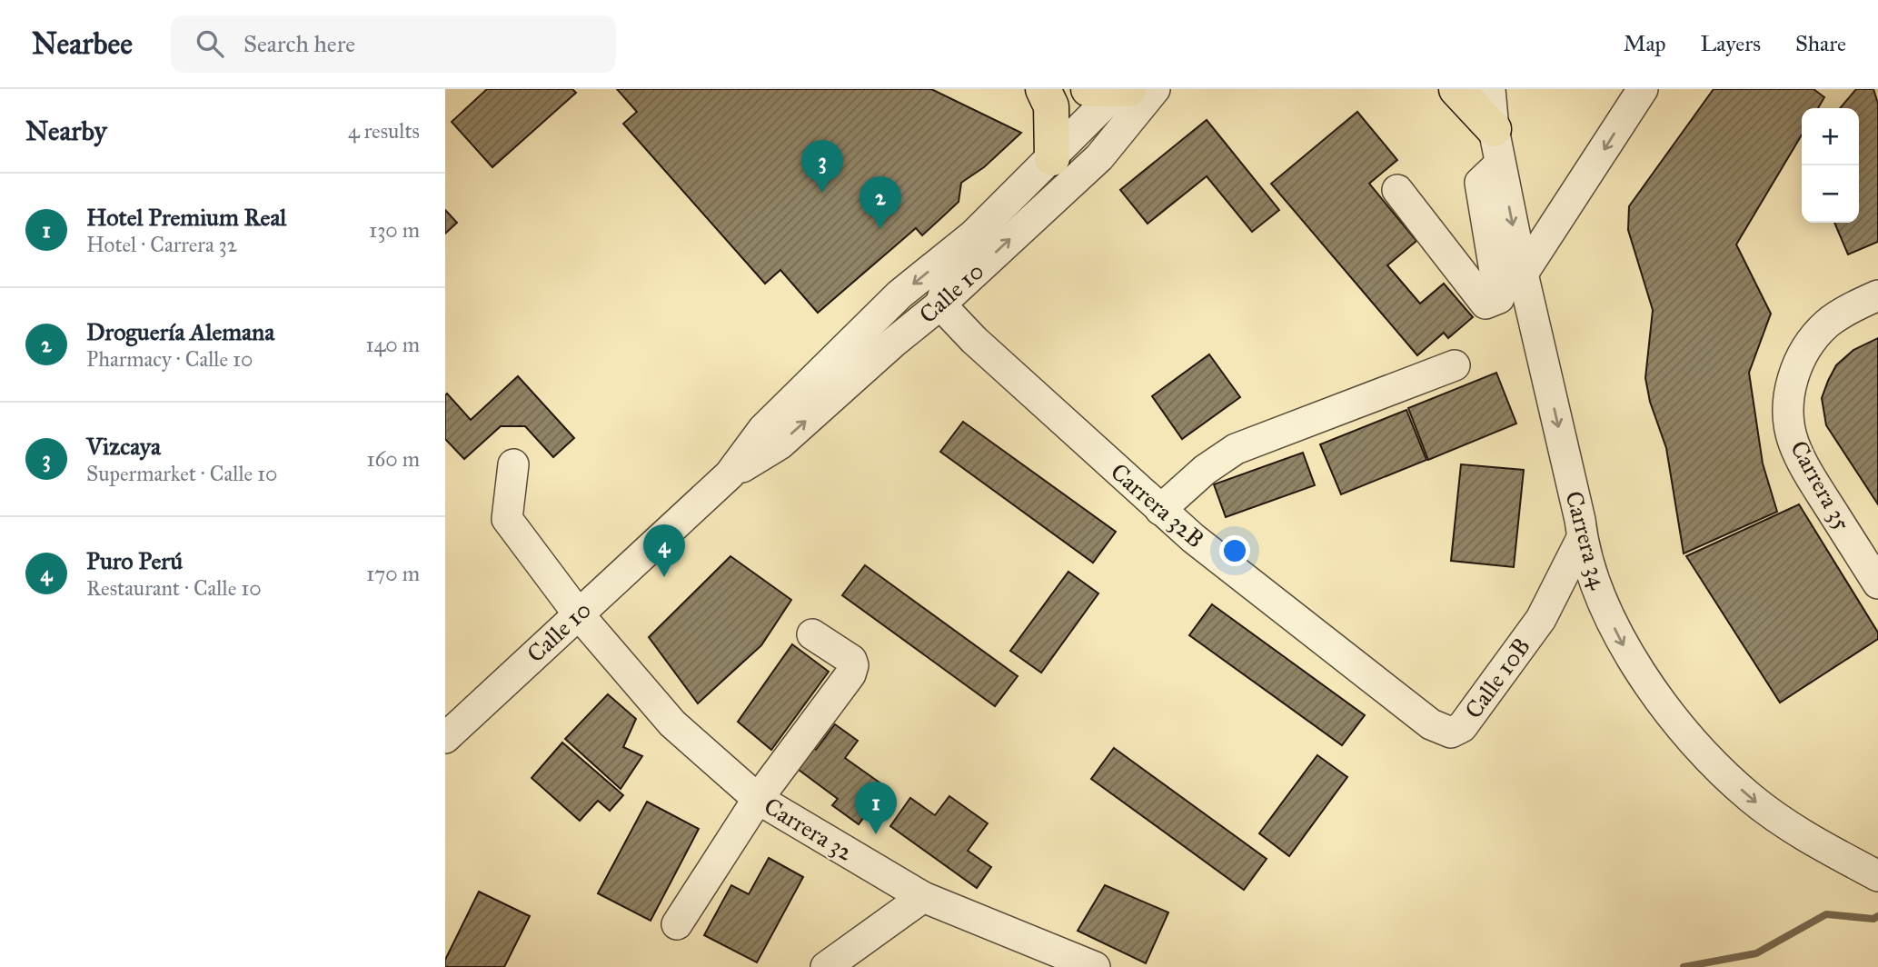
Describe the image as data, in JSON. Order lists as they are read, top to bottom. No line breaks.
{"streets":{"street":["Calle 10","Carrera 35","Carrera 32B","Carrera 34","Calle 10B","Carrera 32"]},"crossings":[["Calle 10","Carrera 32B"],["Calle 10","Carrera 32"],["Carrera 32B","Calle 10B"],["Carrera 34","Calle 10B"]],"one_way":["Carrera 34"],"page":{"header":"Nearbee","search":"Search here","nav":["Map","Layers","Share"],"heading":["Nearby","4 results"],"map_buttons":["+","−"],"pins":["3","2","4","1"],"list":[{"mark":"1","name":"Hotel Premium Real","note":"Hotel · Carrera 32","value":"130 m"},{"mark":"2","name":"Droguería Alemana","note":"Pharmacy · Calle 10","value":"140 m"},{"mark":"3","name":"Vizcaya","note":"Supermarket · Calle 10","value":"160 m"},{"mark":"4","name":"Puro Perú","note":"Restaurant · Calle 10","value":"170 m"}]}}
